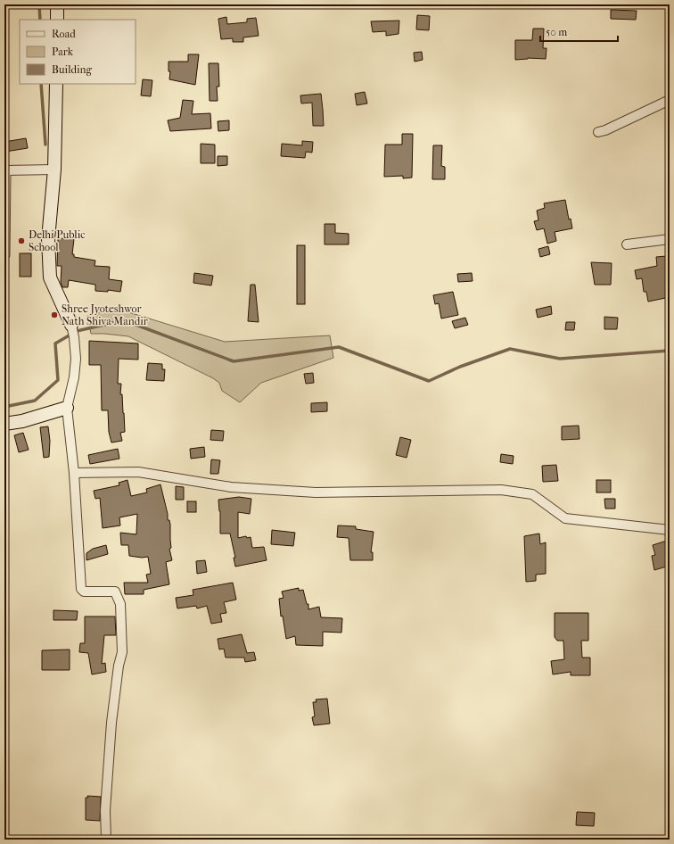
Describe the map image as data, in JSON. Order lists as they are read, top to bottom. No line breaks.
{"places":["Delhi Public School","Shree Jyoteshwor Nath Shiva Mandir"],"legend":["Road","Park","Building"],"scale_bar":"50 m"}
